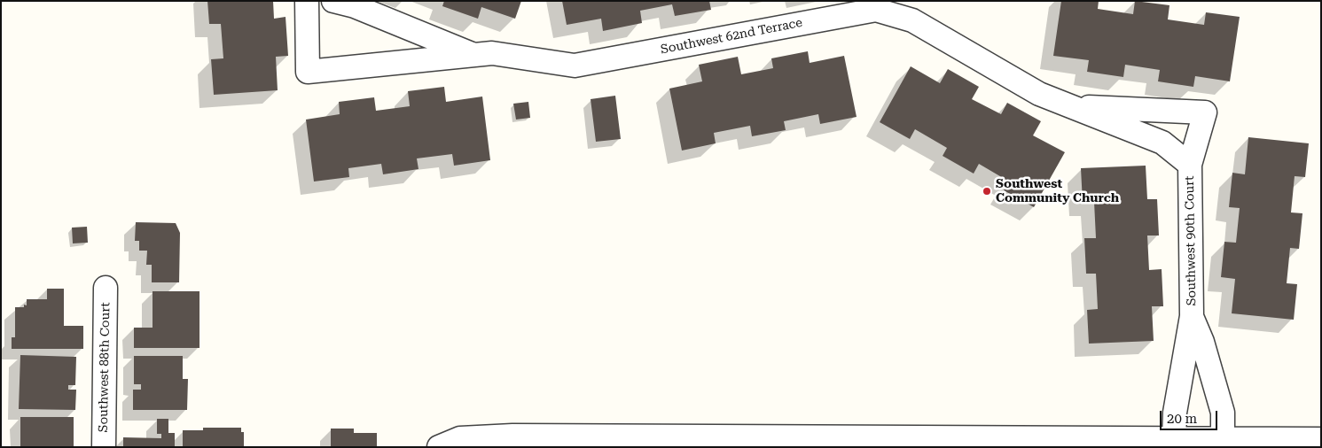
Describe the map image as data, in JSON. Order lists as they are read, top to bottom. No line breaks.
{"streets":{"street":["Southwest 62nd Terrace","Southwest 90th Court","Southwest 88th Court"]},"crossings":[["Southwest 62nd Terrace","Southwest 90th Court"]],"places":["Southwest Community Church"],"scale_bar":"20 m"}
